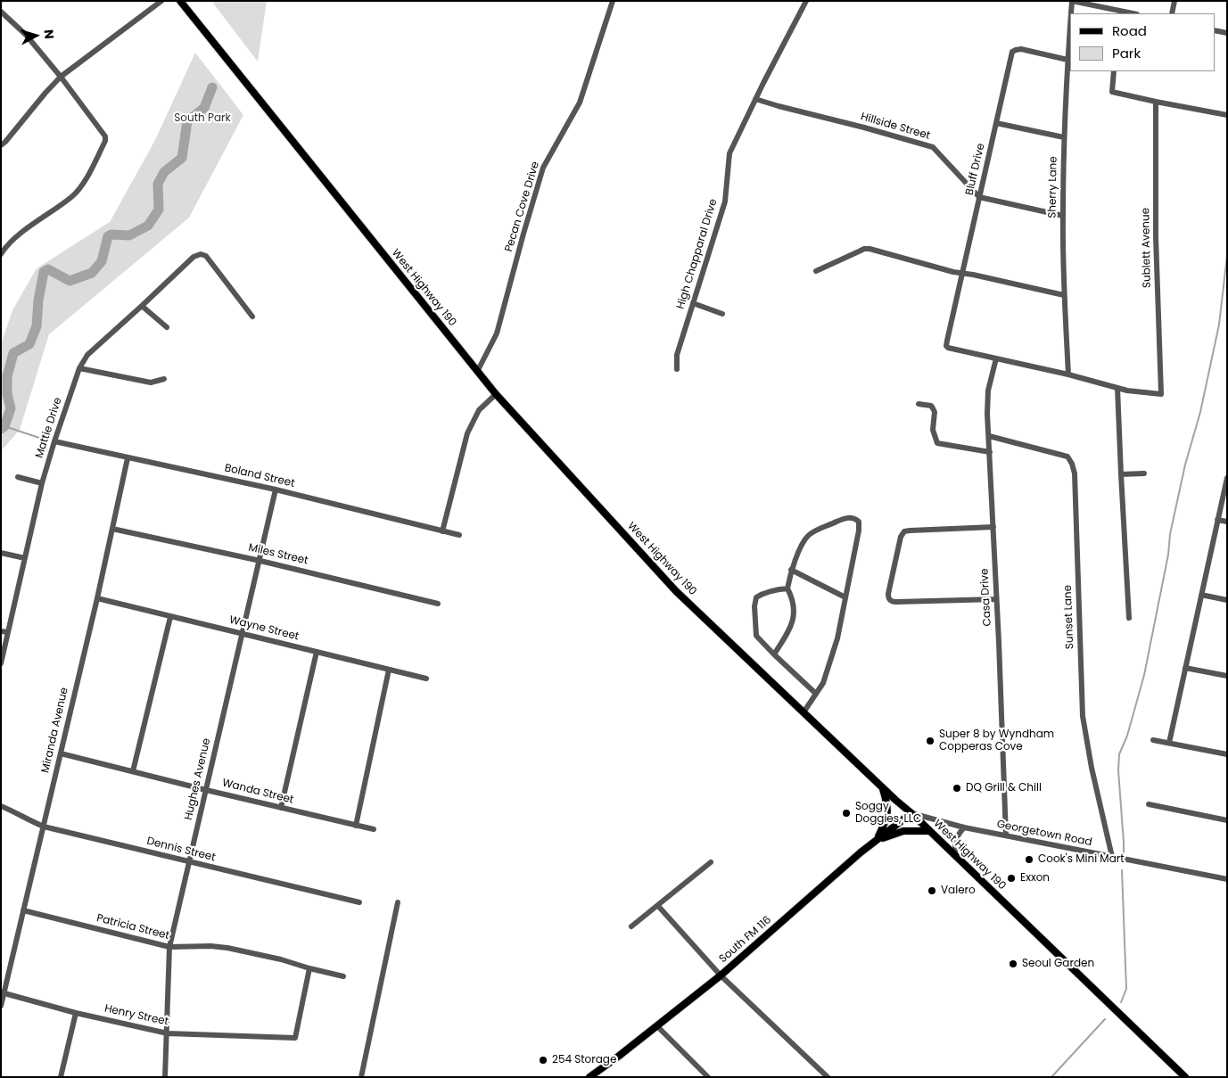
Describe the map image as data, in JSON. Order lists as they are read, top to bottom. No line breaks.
{"streets":{"main road":["West Highway 190","South FM 116"],"street":["Hillside Street","Bluff Drive","Sherry Lane","Pecan Cove Drive","Sublett Avenue","High Chapparal Drive","Mattie Drive","Boland Street","Miles Street","Casa Drive","Sunset Lane","Wayne Street","Miranda Avenue","Hughes Avenue","Wanda Street","Georgetown Road","Dennis Street","Patricia Street","Henry Street"]},"crossings":[["Hillside Street","Bluff Drive"],["Hillside Street","High Chapparal Drive"],["Bluff Drive","Sherry Lane"],["Bluff Drive","Casa Drive"],["Pecan Cove Drive","West Highway 190"],["West Highway 190","Georgetown Road"],["West Highway 190","South FM 116"],["Mattie Drive","Boland Street"],["Boland Street","Miranda Avenue"],["Boland Street","Hughes Avenue"],["Miles Street","Miranda Avenue"],["Miles Street","Hughes Avenue"],["Casa Drive","Sunset Lane"],["Casa Drive","Georgetown Road"],["Sunset Lane","Georgetown Road"],["Wayne Street","Miranda Avenue"],["Wayne Street","Hughes Avenue"],["Miranda Avenue","Wanda Street"],["Miranda Avenue","Dennis Street"],["Miranda Avenue","Patricia Street"],["Miranda Avenue","Henry Street"],["Hughes Avenue","Wanda Street"],["Hughes Avenue","Dennis Street"],["Hughes Avenue","Patricia Street"],["Hughes Avenue","Henry Street"],["Georgetown Road","South FM 116"],["Patricia Street","Henry Street"]],"parks":["South Park"],"places":["Super 8 by Wyndham Copperas Cove","DQ Grill & Chill","Soggy Doggies, LLC","Cook's Mini Mart","Exxon","Valero","Seoul Garden","254 Storage"],"legend":["Road","Park"],"north":"right"}
